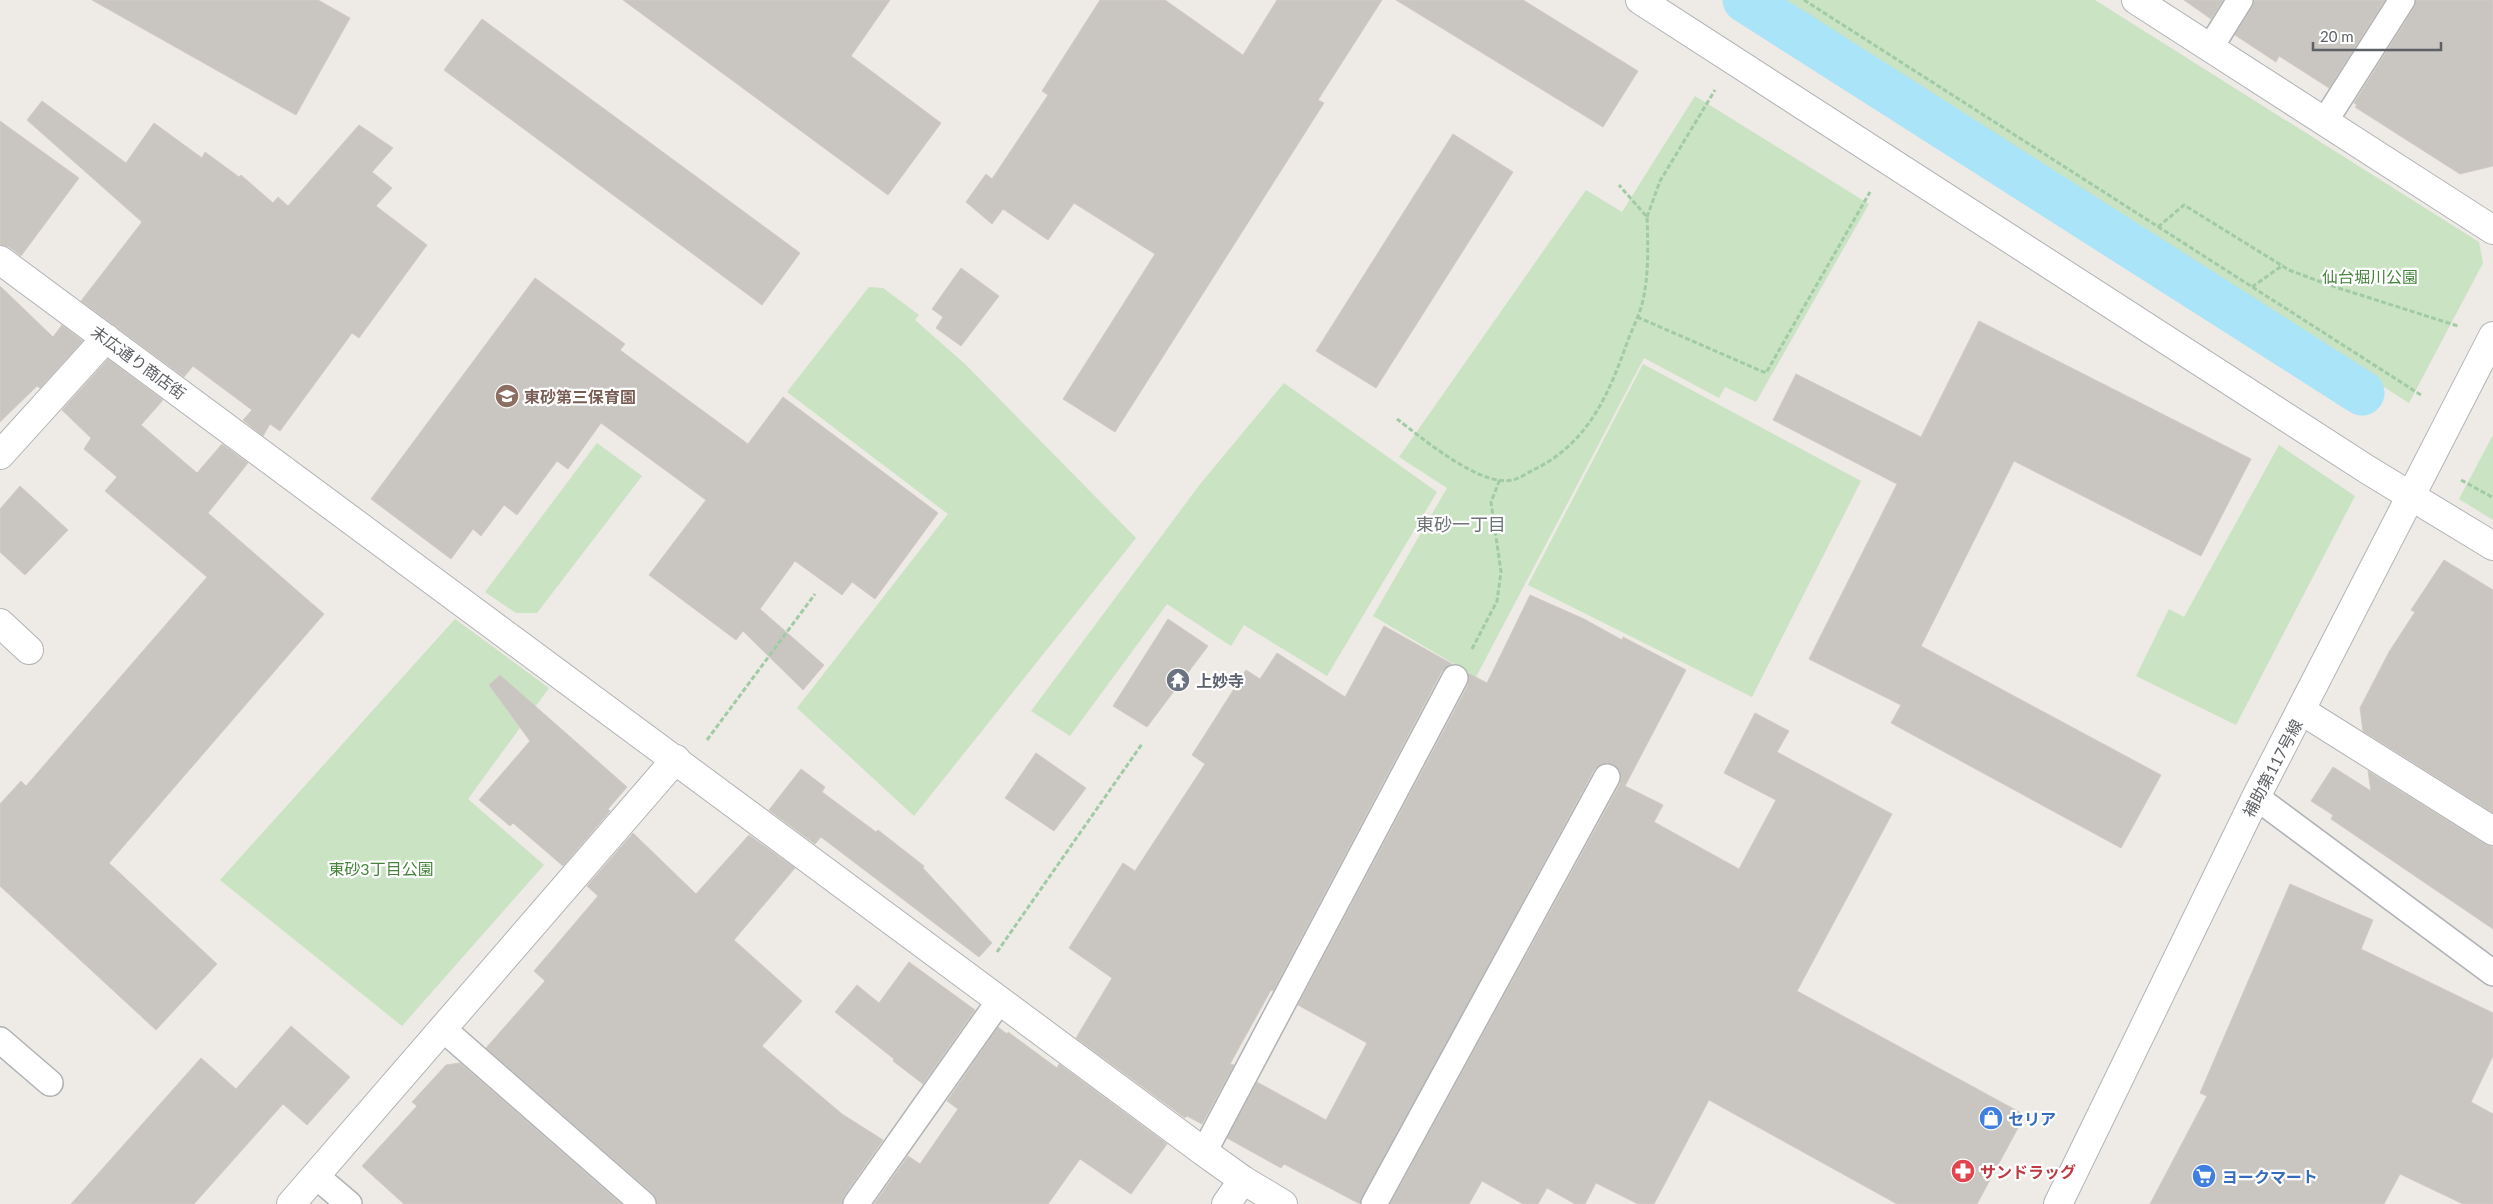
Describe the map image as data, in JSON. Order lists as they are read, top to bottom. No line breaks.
{"streets":{"street":["末広通り商店街","補助第117号線"]},"districts":["東砂一丁目"],"parks":["仙台堀川公園","東砂3丁目公園"],"places":{"school or university":["東砂第三保育園"],"temple":["上妙寺"],"shop":["セリア"],"pharmacy":["サンドラッグ"],"supermarket":["ヨークマート"]},"scale_bar":"20 m"}
